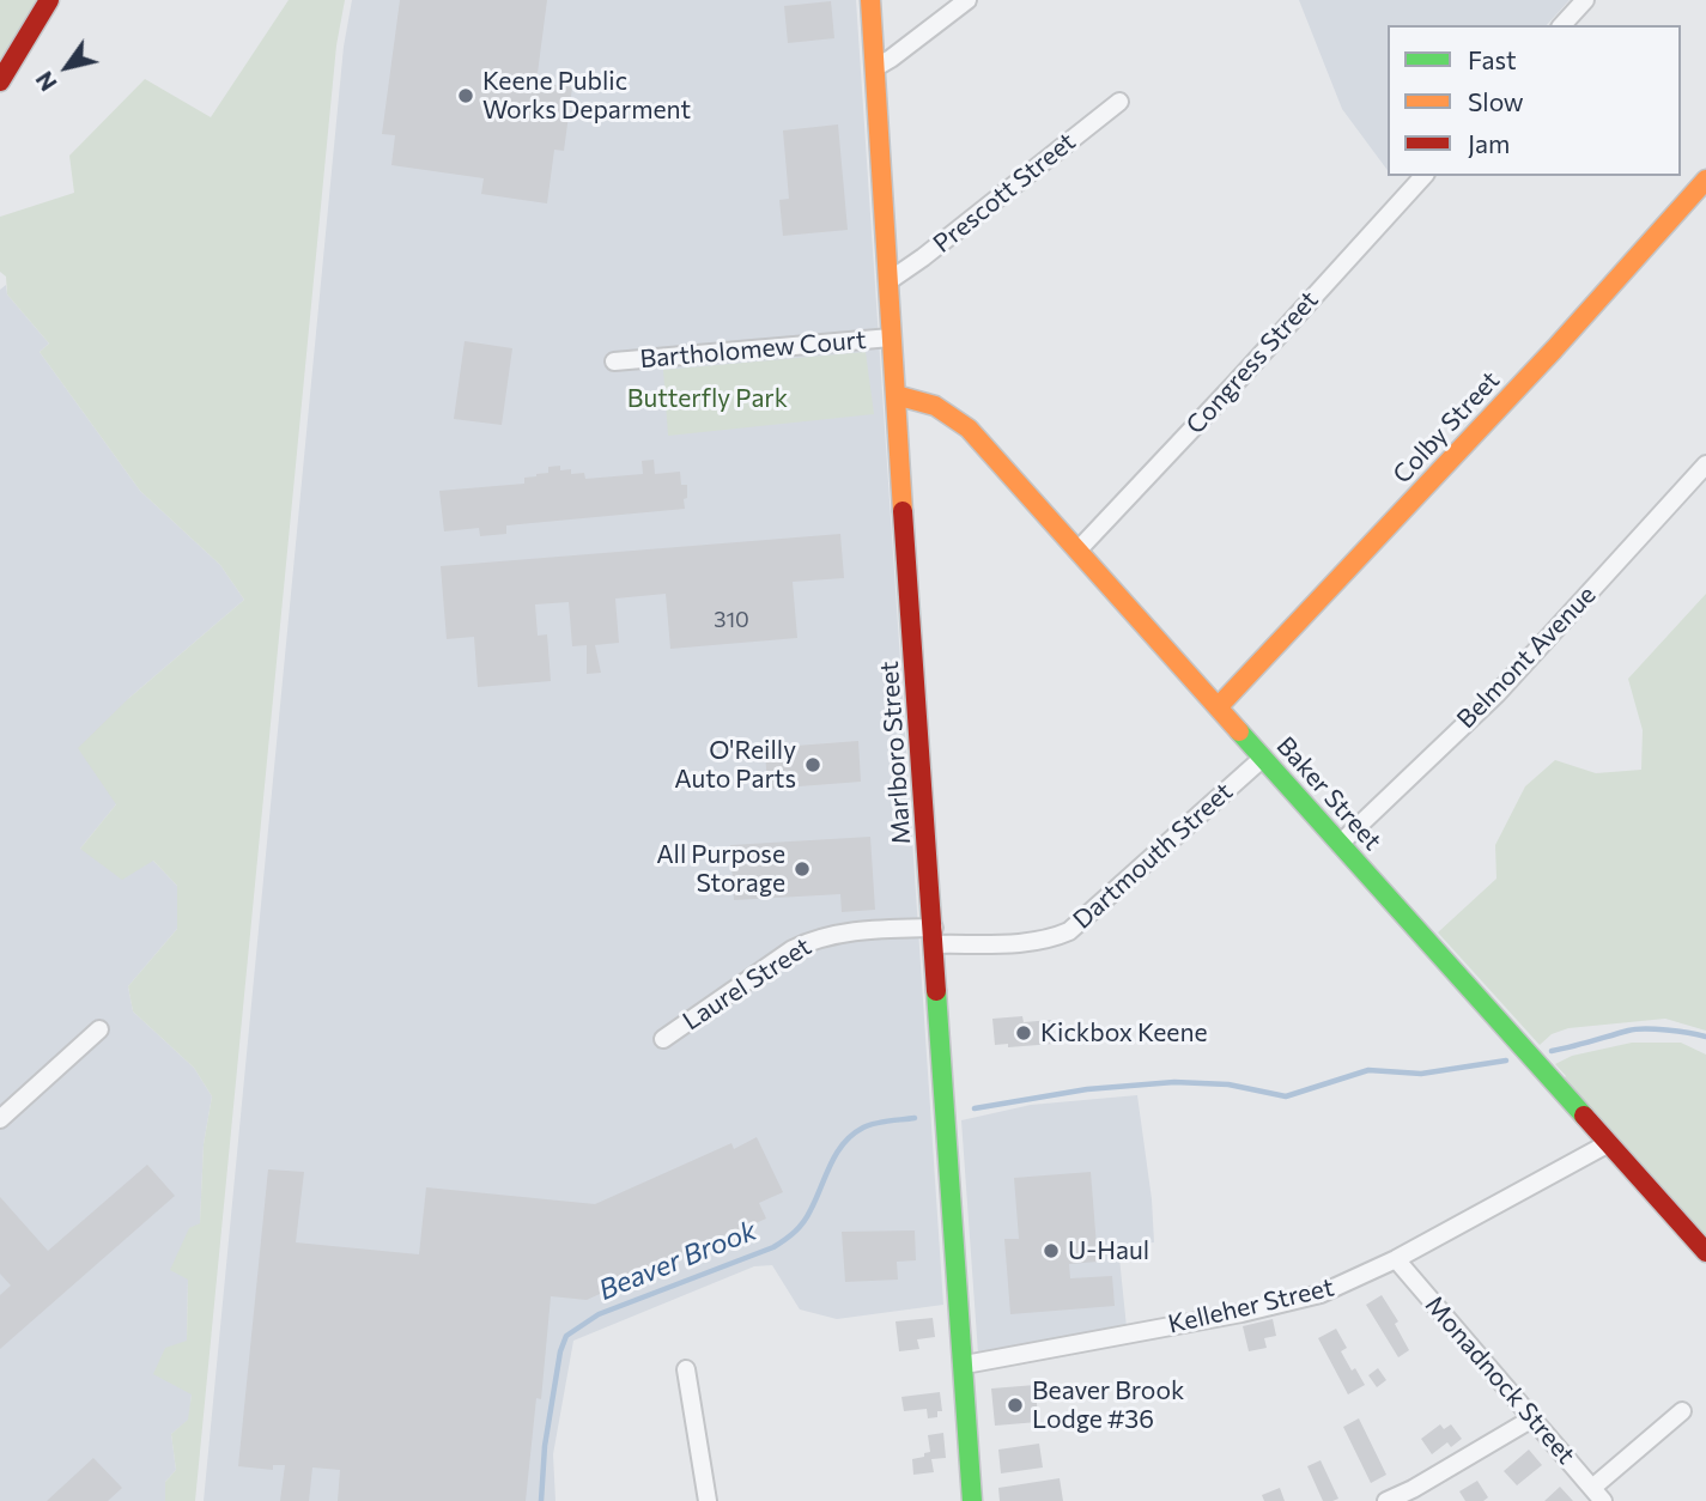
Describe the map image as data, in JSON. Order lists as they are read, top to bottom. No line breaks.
{"streets":{"street":["Prescott Street","Bartholomew Court","Congress Street","Colby Street","Belmont Avenue","Marlboro Street","Baker Street","Dartmouth Street","Laurel Street","Kelleher Street","Monadnock Street"]},"crossings":[["Prescott Street","Marlboro Street"],["Bartholomew Court","Marlboro Street"],["Congress Street","Baker Street"],["Colby Street","Baker Street"],["Belmont Avenue","Baker Street"],["Marlboro Street","Baker Street"],["Marlboro Street","Dartmouth Street"],["Marlboro Street","Laurel Street"],["Marlboro Street","Kelleher Street"],["Baker Street","Dartmouth Street"],["Baker Street","Kelleher Street"],["Dartmouth Street","Laurel Street"],["Kelleher Street","Monadnock Street"]],"water":["Beaver Brook"],"parks":["Butterfly Park"],"places":["Keene Public Works Deparment","O'Reilly Auto Parts","All Purpose Storage","Kickbox Keene","U-Haul","Beaver Brook Lodge #36"],"house_numbers":["310"],"legend":["Fast","Slow","Jam"],"north":"bottom left"}
